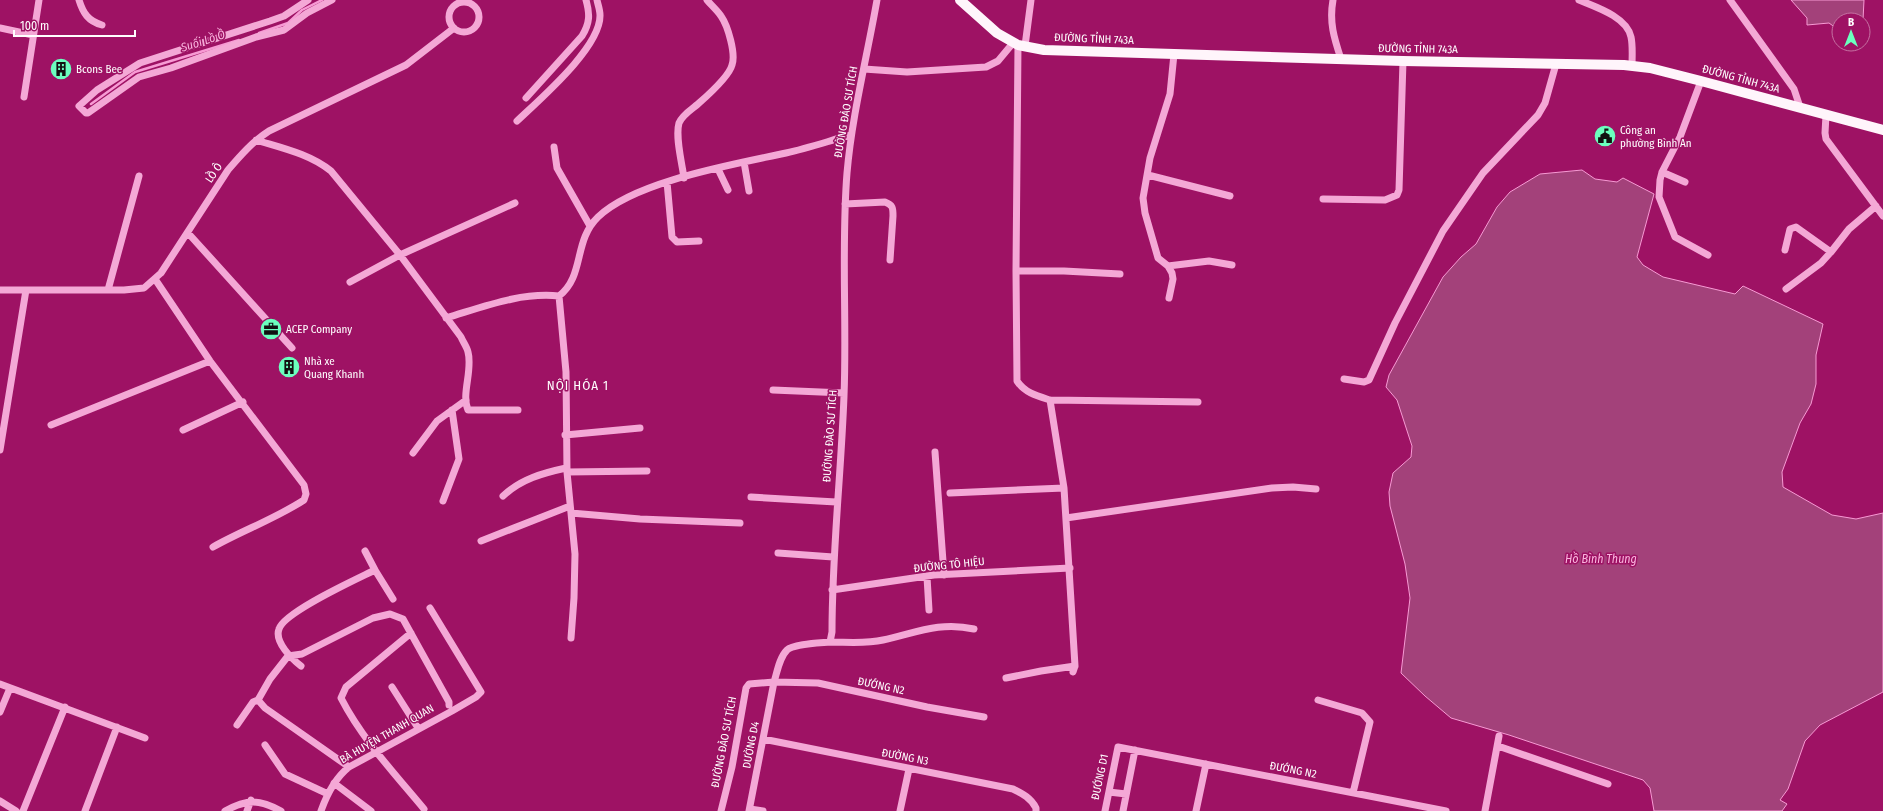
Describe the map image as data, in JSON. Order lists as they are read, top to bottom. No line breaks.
{"streets":{"main road":["ĐƯỜNG TỈNH 743A"],"street":["ĐƯỜNG ĐÀO SƯ TÍCH","LỒ Ô","ĐƯỜNG TÔ HIỆU","ĐƯỚNG N2","BÀ HUYỆN THANH QUAN","DƯỜNG D4","ĐƯỜNG N3","ĐƯỚNG D1"]},"crossings":[["ĐƯỜNG ĐÀO SƯ TÍCH","ĐƯỜNG TÔ HIỆU"],["ĐƯỜNG ĐÀO SƯ TÍCH","ĐƯỚNG N2"],["ĐƯỜNG ĐÀO SƯ TÍCH","DƯỜNG D4"],["ĐƯỚNG N2","DƯỜNG D4"],["ĐƯỚNG N2","ĐƯỚNG D1"],["DƯỜNG D4","ĐƯỜNG N3"]],"districts":["NỘI HÓA 1"],"water":["Suối Lồ Ồ","Hồ Bình Thung"],"places":{"building":["Bcons Bee","Nhà xe Quang Khanh"],"public building":["Công an phường Bình An"],"office":["ACEP Company"]},"scale_bar":"100 m","north":"top"}
